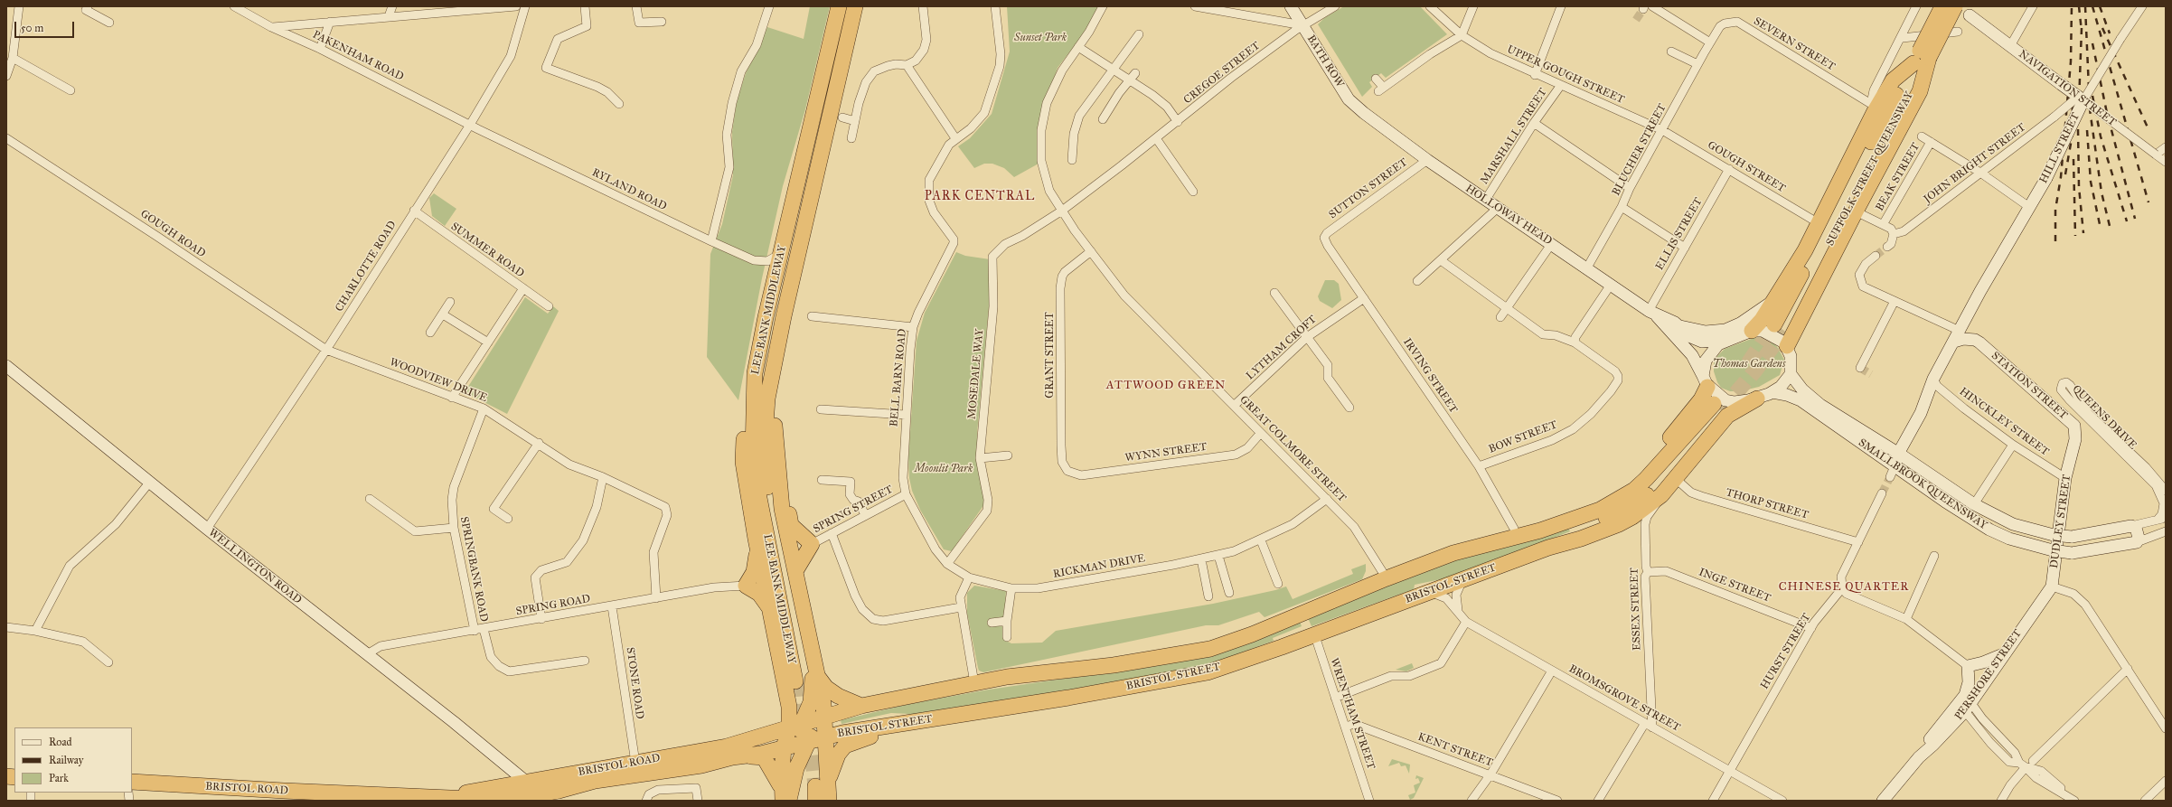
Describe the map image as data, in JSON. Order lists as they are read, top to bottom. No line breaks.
{"streets":{"highway":["SUFFOLK STREET QUEENSWAY","LEE BANK MIDDLEWAY","BRISTOL STREET","BRISTOL ROAD"],"street":["SEVERN STREET","PAKENHAM ROAD","BATH ROW","CREGOE STREET","UPPER GOUGH STREET","NAVIGATION STREET","MARSHALL STREET","HILL STREET","BLUCHER STREET","JOHN BRIGHT STREET","GOUGH STREET","BEAK STREET","SUTTON STREET","RYLAND ROAD","HOLLOWAY HEAD","GOUGH ROAD","ELLIS STREET","SUMMER ROAD","CHARLOTTE ROAD","LYTHAM CROFT","GRANT STREET","MOSEDALE WAY","IRVING STREET","BELL BARN ROAD","WOODVIEW DRIVE","STATION STREET","QUEENS DRIVE","HINCKLEY STREET","BOW STREET","GREAT COLMORE STREET","WYNN STREET","SMALLBROOK QUEENSWAY","THORP STREET","SPRING STREET","DUDLEY STREET","WELLINGTON ROAD","RICKMAN DRIVE","SPRINGBANK ROAD","INGE STREET","SPRING ROAD","ESSEX STREET","HURST STREET","PERSHORE STREET","STONE ROAD","BROMSGROVE STREET","WRENTHAM STREET","KENT STREET"]},"crossings":[["SEVERN STREET","BLUCHER STREET"],["PAKENHAM ROAD","RYLAND ROAD"],["PAKENHAM ROAD","CHARLOTTE ROAD"],["BATH ROW","CREGOE STREET"],["BATH ROW","HOLLOWAY HEAD"],["CREGOE STREET","MOSEDALE WAY"],["CREGOE STREET","GREAT COLMORE STREET"],["UPPER GOUGH STREET","MARSHALL STREET"],["UPPER GOUGH STREET","BLUCHER STREET"],["UPPER GOUGH STREET","GOUGH STREET"],["NAVIGATION STREET","HILL STREET"],["NAVIGATION STREET","JOHN BRIGHT STREET"],["MARSHALL STREET","HOLLOWAY HEAD"],["HILL STREET","JOHN BRIGHT STREET"],["HILL STREET","STATION STREET"],["HILL STREET","HINCKLEY STREET"],["HILL STREET","SMALLBROOK QUEENSWAY"],["BLUCHER STREET","GOUGH STREET"],["BLUCHER STREET","HOLLOWAY HEAD"],["GOUGH STREET","ELLIS STREET"],["SUTTON STREET","HOLLOWAY HEAD"],["SUTTON STREET","IRVING STREET"],["RYLAND ROAD","CHARLOTTE ROAD"],["RYLAND ROAD","LEE BANK MIDDLEWAY"],["HOLLOWAY HEAD","ELLIS STREET"],["HOLLOWAY HEAD","SMALLBROOK QUEENSWAY"],["GOUGH ROAD","CHARLOTTE ROAD"],["GOUGH ROAD","WOODVIEW DRIVE"],["SUMMER ROAD","CHARLOTTE ROAD"],["CHARLOTTE ROAD","WOODVIEW DRIVE"],["CHARLOTTE ROAD","WELLINGTON ROAD"],["LYTHAM CROFT","IRVING STREET"],["LYTHAM CROFT","GREAT COLMORE STREET"],["GRANT STREET","GREAT COLMORE STREET"],["GRANT STREET","WYNN STREET"],["MOSEDALE WAY","BELL BARN ROAD"],["MOSEDALE WAY","GREAT COLMORE STREET"],["IRVING STREET","BOW STREET"],["BELL BARN ROAD","SPRING STREET"],["BELL BARN ROAD","RICKMAN DRIVE"],["WOODVIEW DRIVE","SPRINGBANK ROAD"],["WOODVIEW DRIVE","SPRING ROAD"],["STATION STREET","DUDLEY STREET"],["QUEENS DRIVE","SMALLBROOK QUEENSWAY"],["HINCKLEY STREET","DUDLEY STREET"],["GREAT COLMORE STREET","WYNN STREET"],["GREAT COLMORE STREET","RICKMAN DRIVE"],["GREAT COLMORE STREET","BRISTOL STREET"],["DUDLEY STREET","PERSHORE STREET"],["WELLINGTON ROAD","SPRING ROAD"],["WELLINGTON ROAD","BRISTOL ROAD"],["SPRINGBANK ROAD","SPRING ROAD"],["BRISTOL STREET","BROMSGROVE STREET"],["BRISTOL STREET","WRENTHAM STREET"],["BRISTOL STREET","BRISTOL ROAD"],["INGE STREET","ESSEX STREET"],["INGE STREET","HURST STREET"],["SPRING ROAD","STONE ROAD"],["ESSEX STREET","BROMSGROVE STREET"],["HURST STREET","BROMSGROVE STREET"],["STONE ROAD","BRISTOL ROAD"],["WRENTHAM STREET","KENT STREET"]],"districts":["PARK CENTRAL","ATTWOOD GREEN","CHINESE QUARTER"],"parks":["Sunset Park","Thomas Gardens","Moonlit Park"],"legend":["Road","Railway","Park"],"scale_bar":"50 m"}
